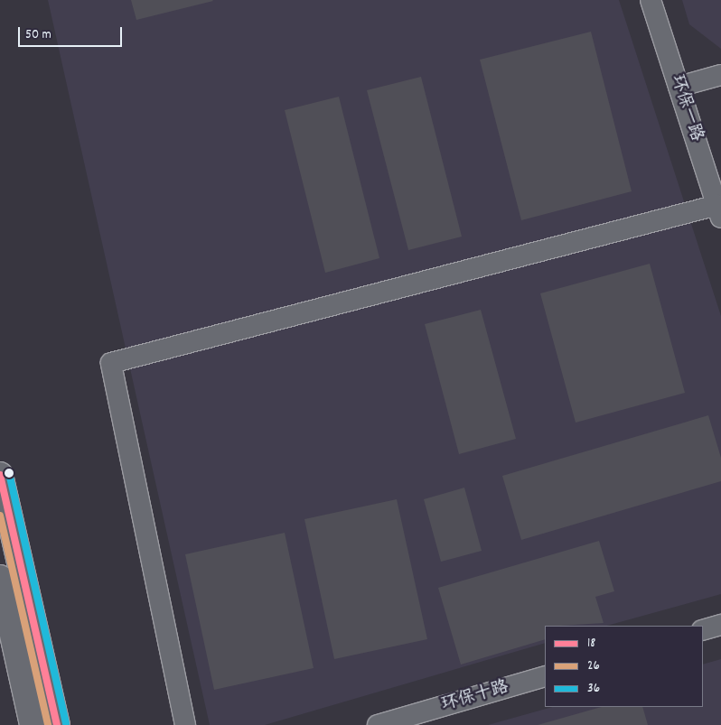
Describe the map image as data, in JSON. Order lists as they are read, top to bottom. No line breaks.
{"streets":{"street":["环保一路","环保十路"]},"lines":["transit line 36","transit line 18","transit line 26"],"legend":["18","26","36"],"scale_bar":"50 m"}
